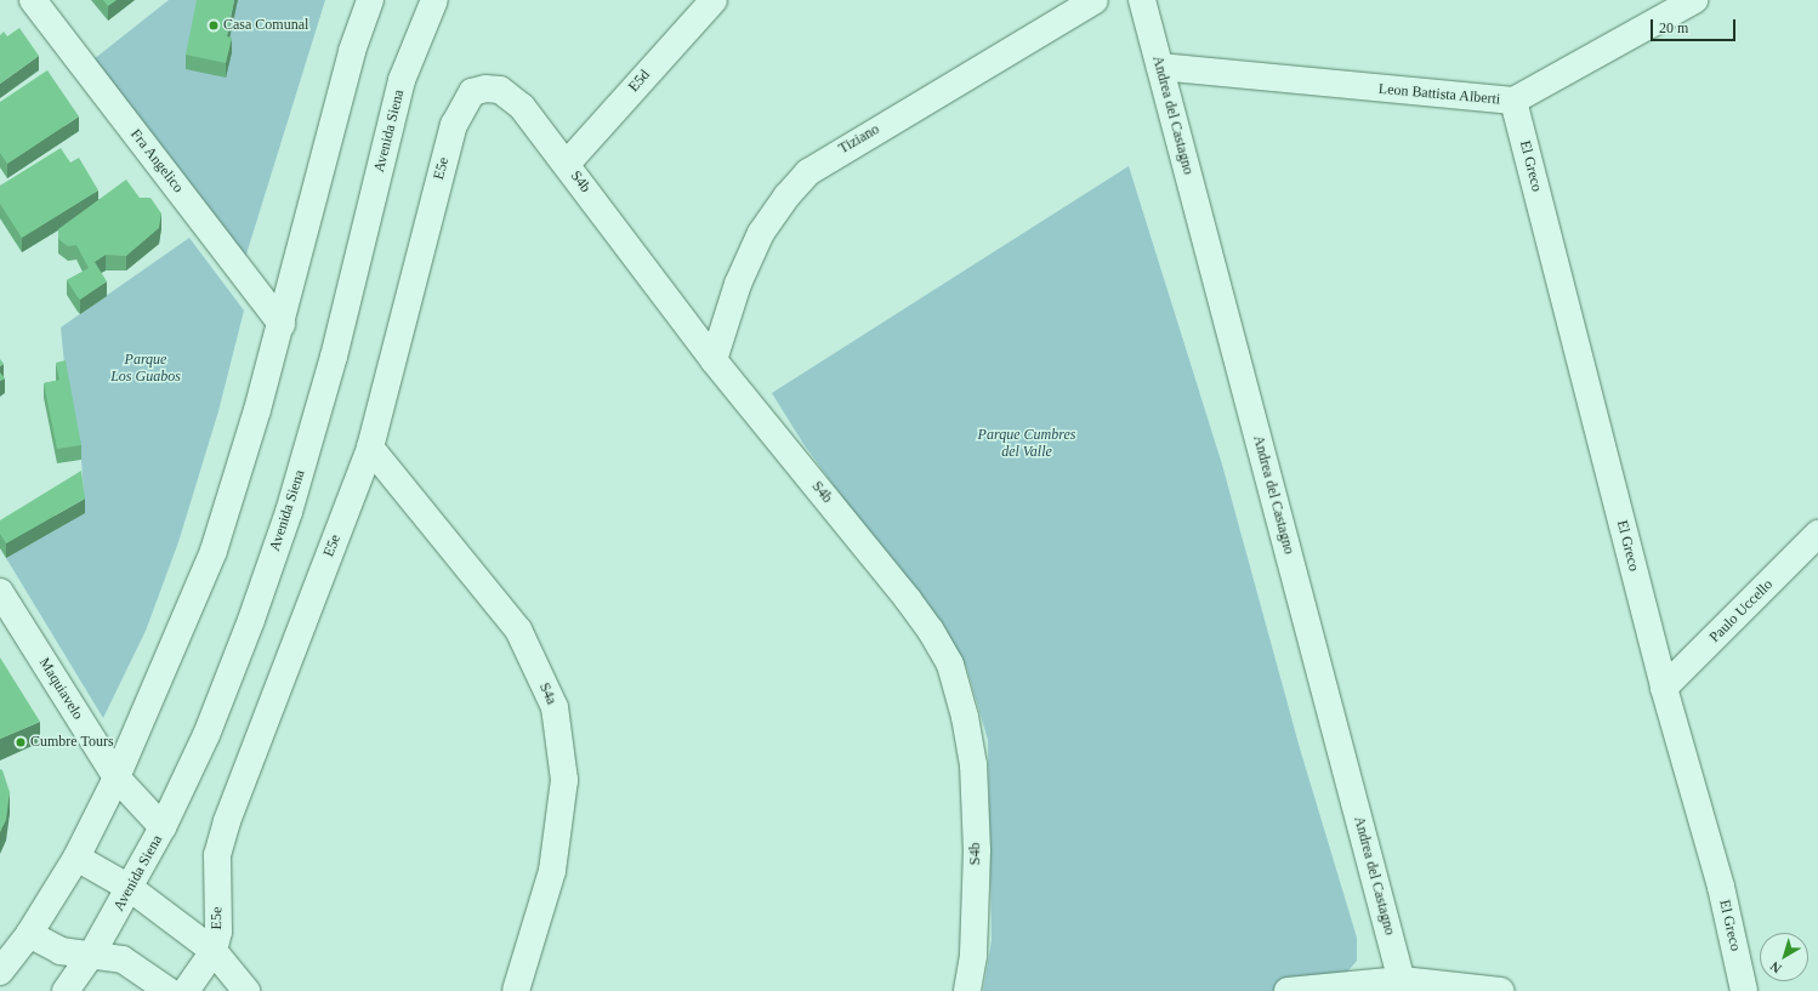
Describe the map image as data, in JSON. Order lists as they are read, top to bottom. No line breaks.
{"streets":{"street":["E5d","Leon Battista Alberti","Andrea del Castagno","Avenida Siena","Tiziano","Fra Angelico","El Greco","E5e","S4b","Paulo Uccello","Maquiavelo","S4a"]},"crossings":[["E5d","S4b"],["Leon Battista Alberti","Andrea del Castagno"],["Leon Battista Alberti","El Greco"],["Avenida Siena","Maquiavelo"],["Tiziano","S4b"],["El Greco","Paulo Uccello"],["E5e","S4b"],["E5e","S4a"]],"parks":["Parque Los Guabos","Parque Cumbres del Valle"],"places":["Casa Comunal","Cumbre Tours"],"scale_bar":"20 m","north":"bottom left"}
